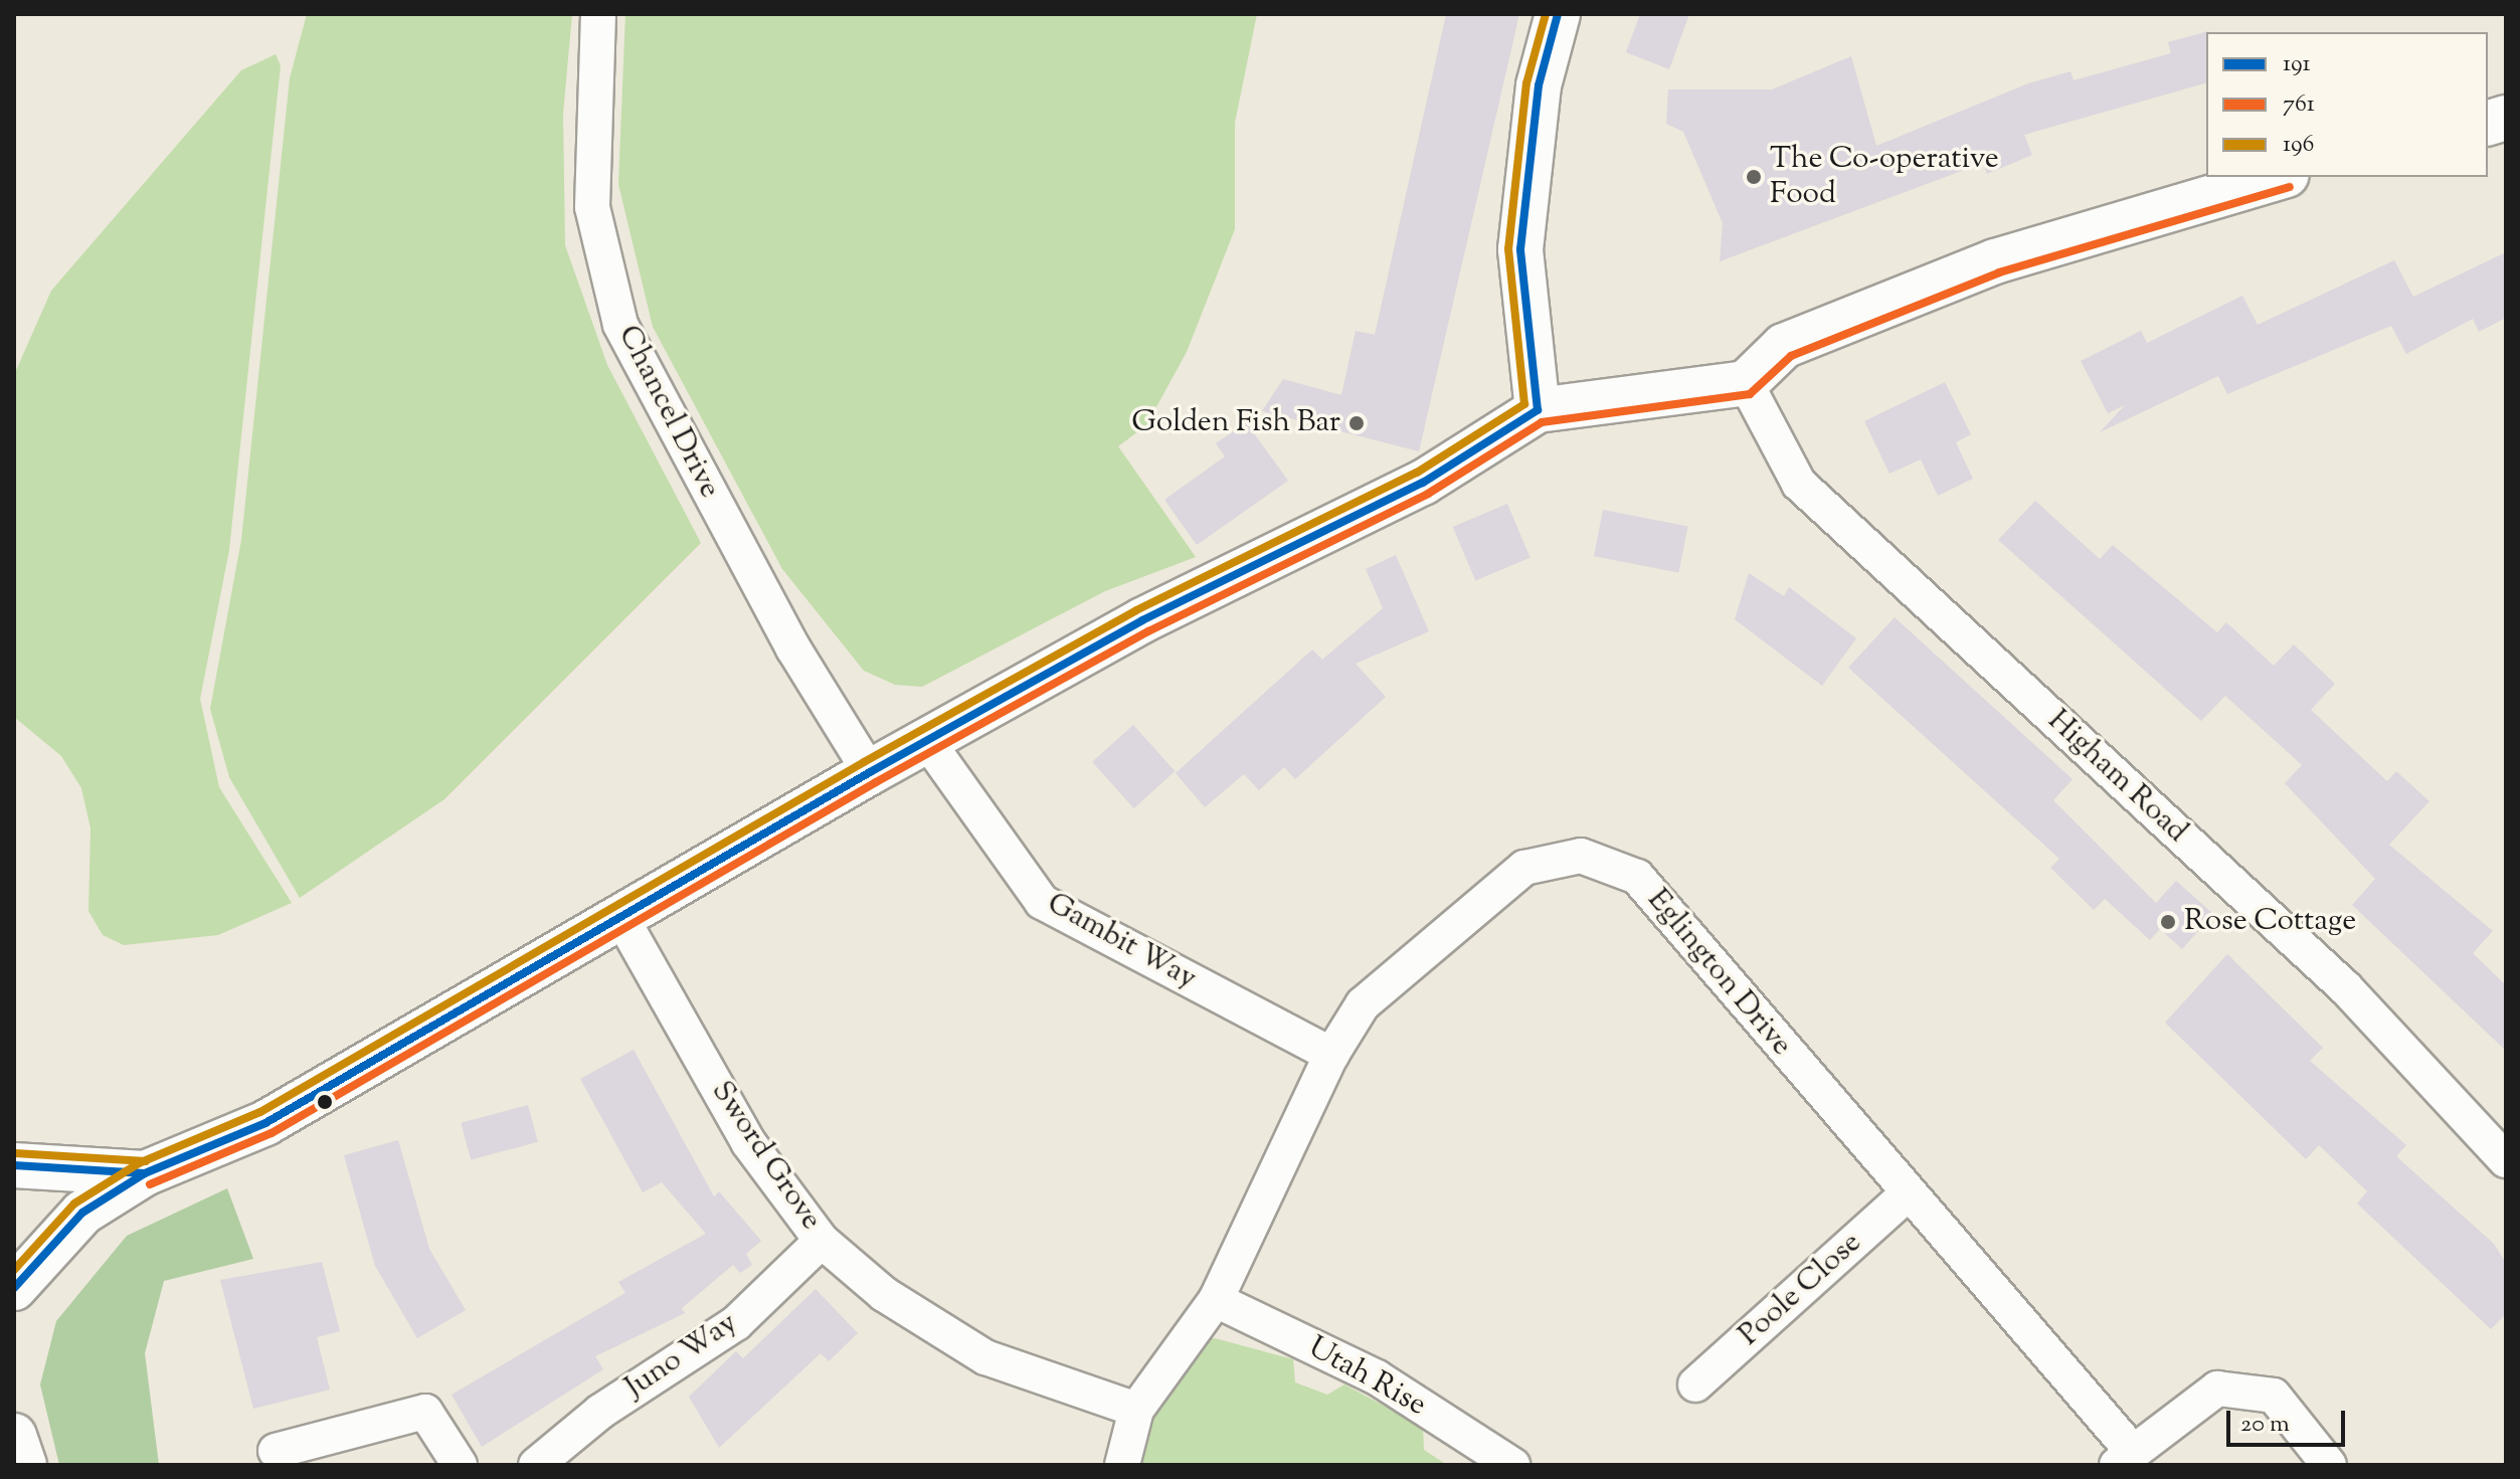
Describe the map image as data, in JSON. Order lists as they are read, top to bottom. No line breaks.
{"streets":{"street":["Chancel Drive","Higham Road","Gambit Way","Eglington Drive","Sword Grove","Poole Close","Juno Way","Utah Rise"]},"crossings":[["Gambit Way","Eglington Drive"],["Eglington Drive","Sword Grove"],["Eglington Drive","Poole Close"],["Eglington Drive","Utah Rise"],["Sword Grove","Juno Way"]],"places":["The Co-operative Food","Golden Fish Bar","Rose Cottage"],"lines":["transit line 191","transit line 196","transit line 761"],"legend":["191","761","196"],"scale_bar":"20 m"}
